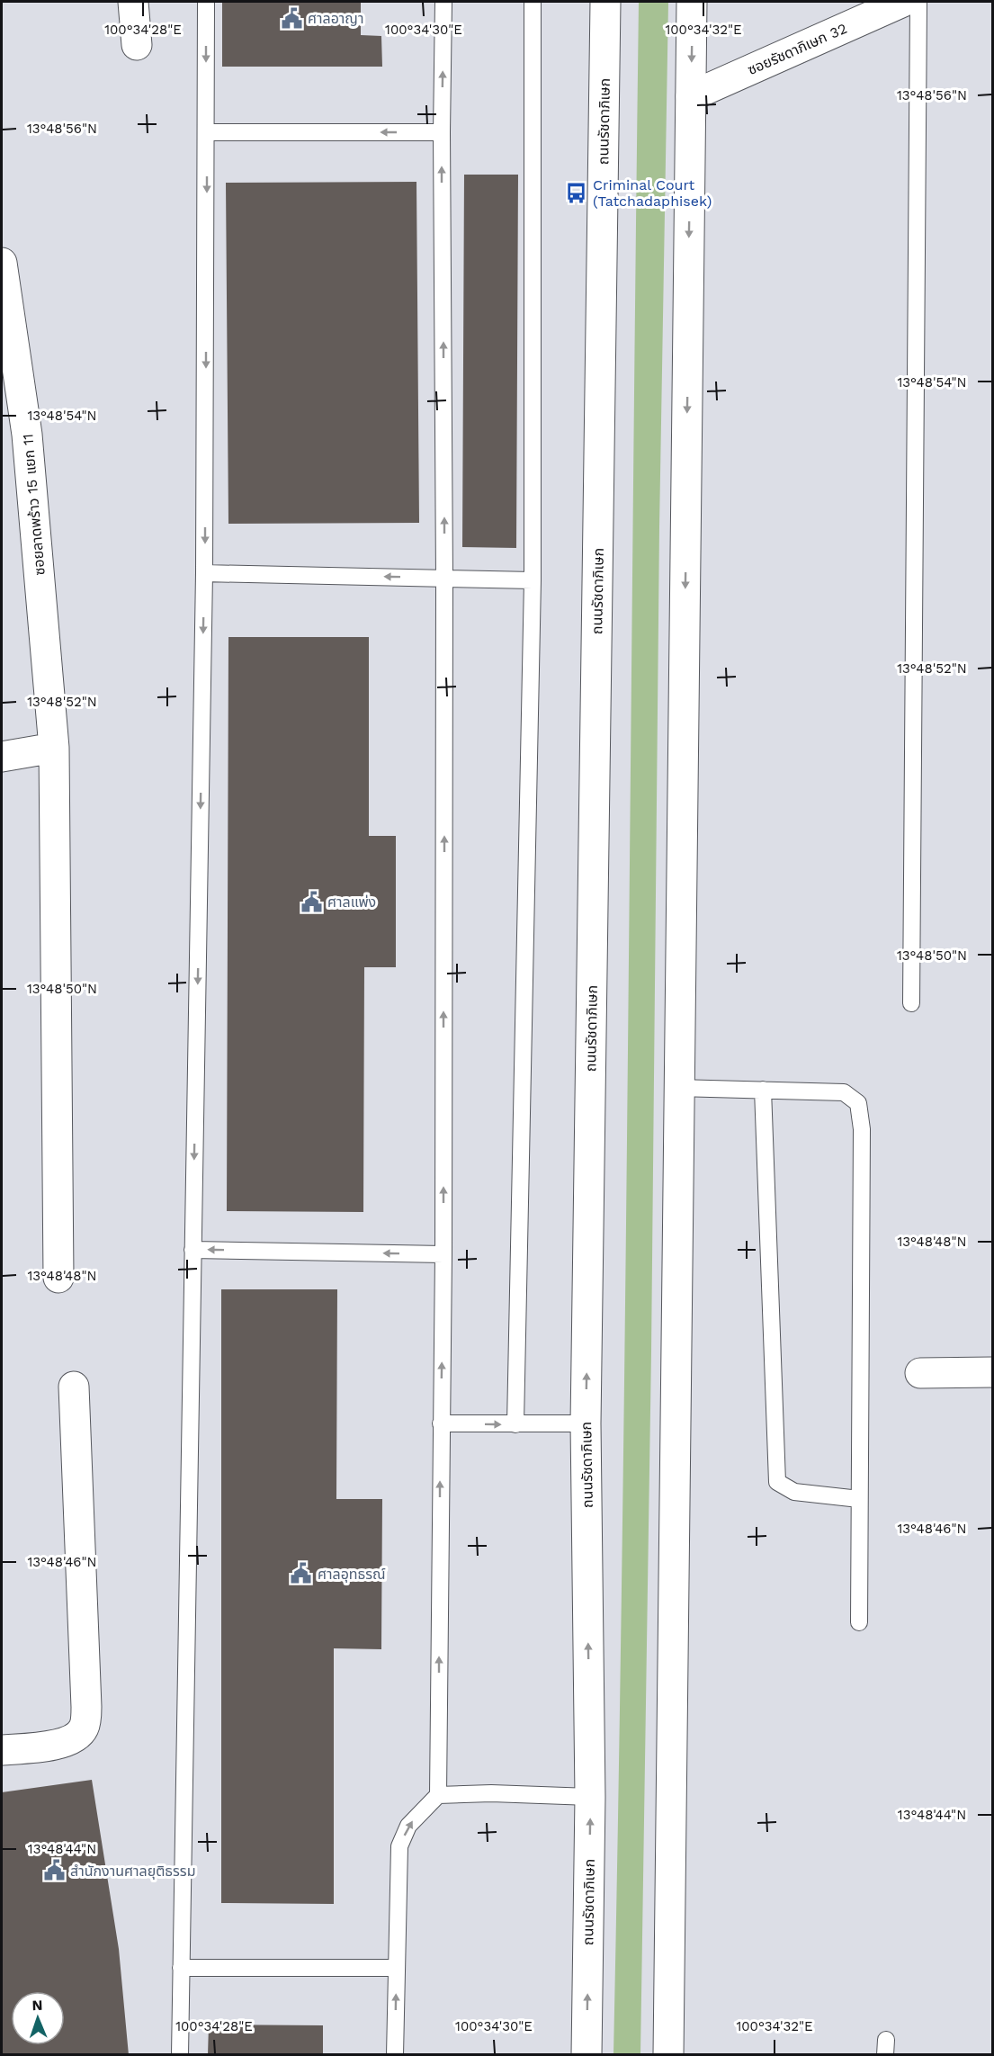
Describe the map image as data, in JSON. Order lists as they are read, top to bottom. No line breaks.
{"streets":{"main road":["ซอยรัชดาภิเษก 32","ถนนรัชดาภิเษก","ซอยลาดพร้าว 15 แยก 11"]},"places":{"public building":["ศาลอาญา","ศาลแพ่ง","ศาลอุทธรณ์","สำนักงานศาลยุติธรรม"],"bus stop":["Criminal Court (Tatchadaphisek)"]},"north":"top","coordinates":["100°34'28\"E","100°34'30\"E","100°34'32\"E","13°48'56\"N","13°48'54\"N","13°48'52\"N","13°48'50\"N","13°48'48\"N","13°48'46\"N","13°48'44\"N"]}
